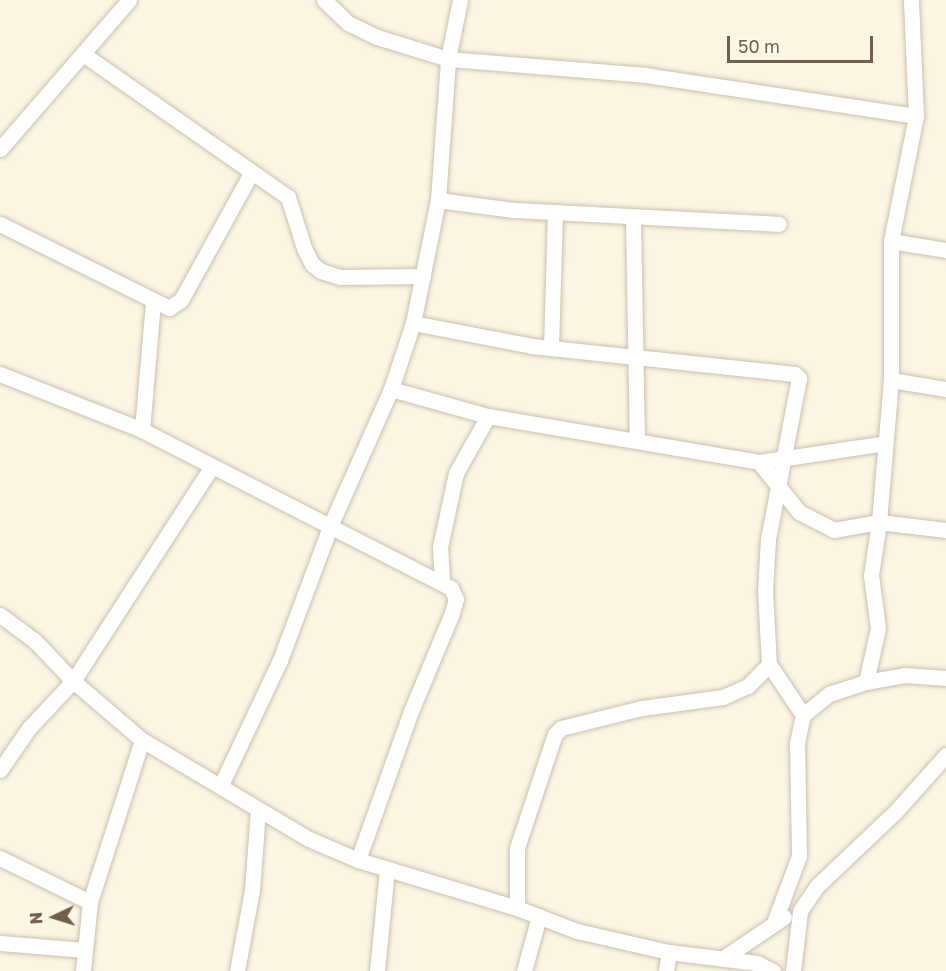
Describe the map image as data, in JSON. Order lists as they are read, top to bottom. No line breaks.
{"scale_bar":"50 m","north":"left"}
